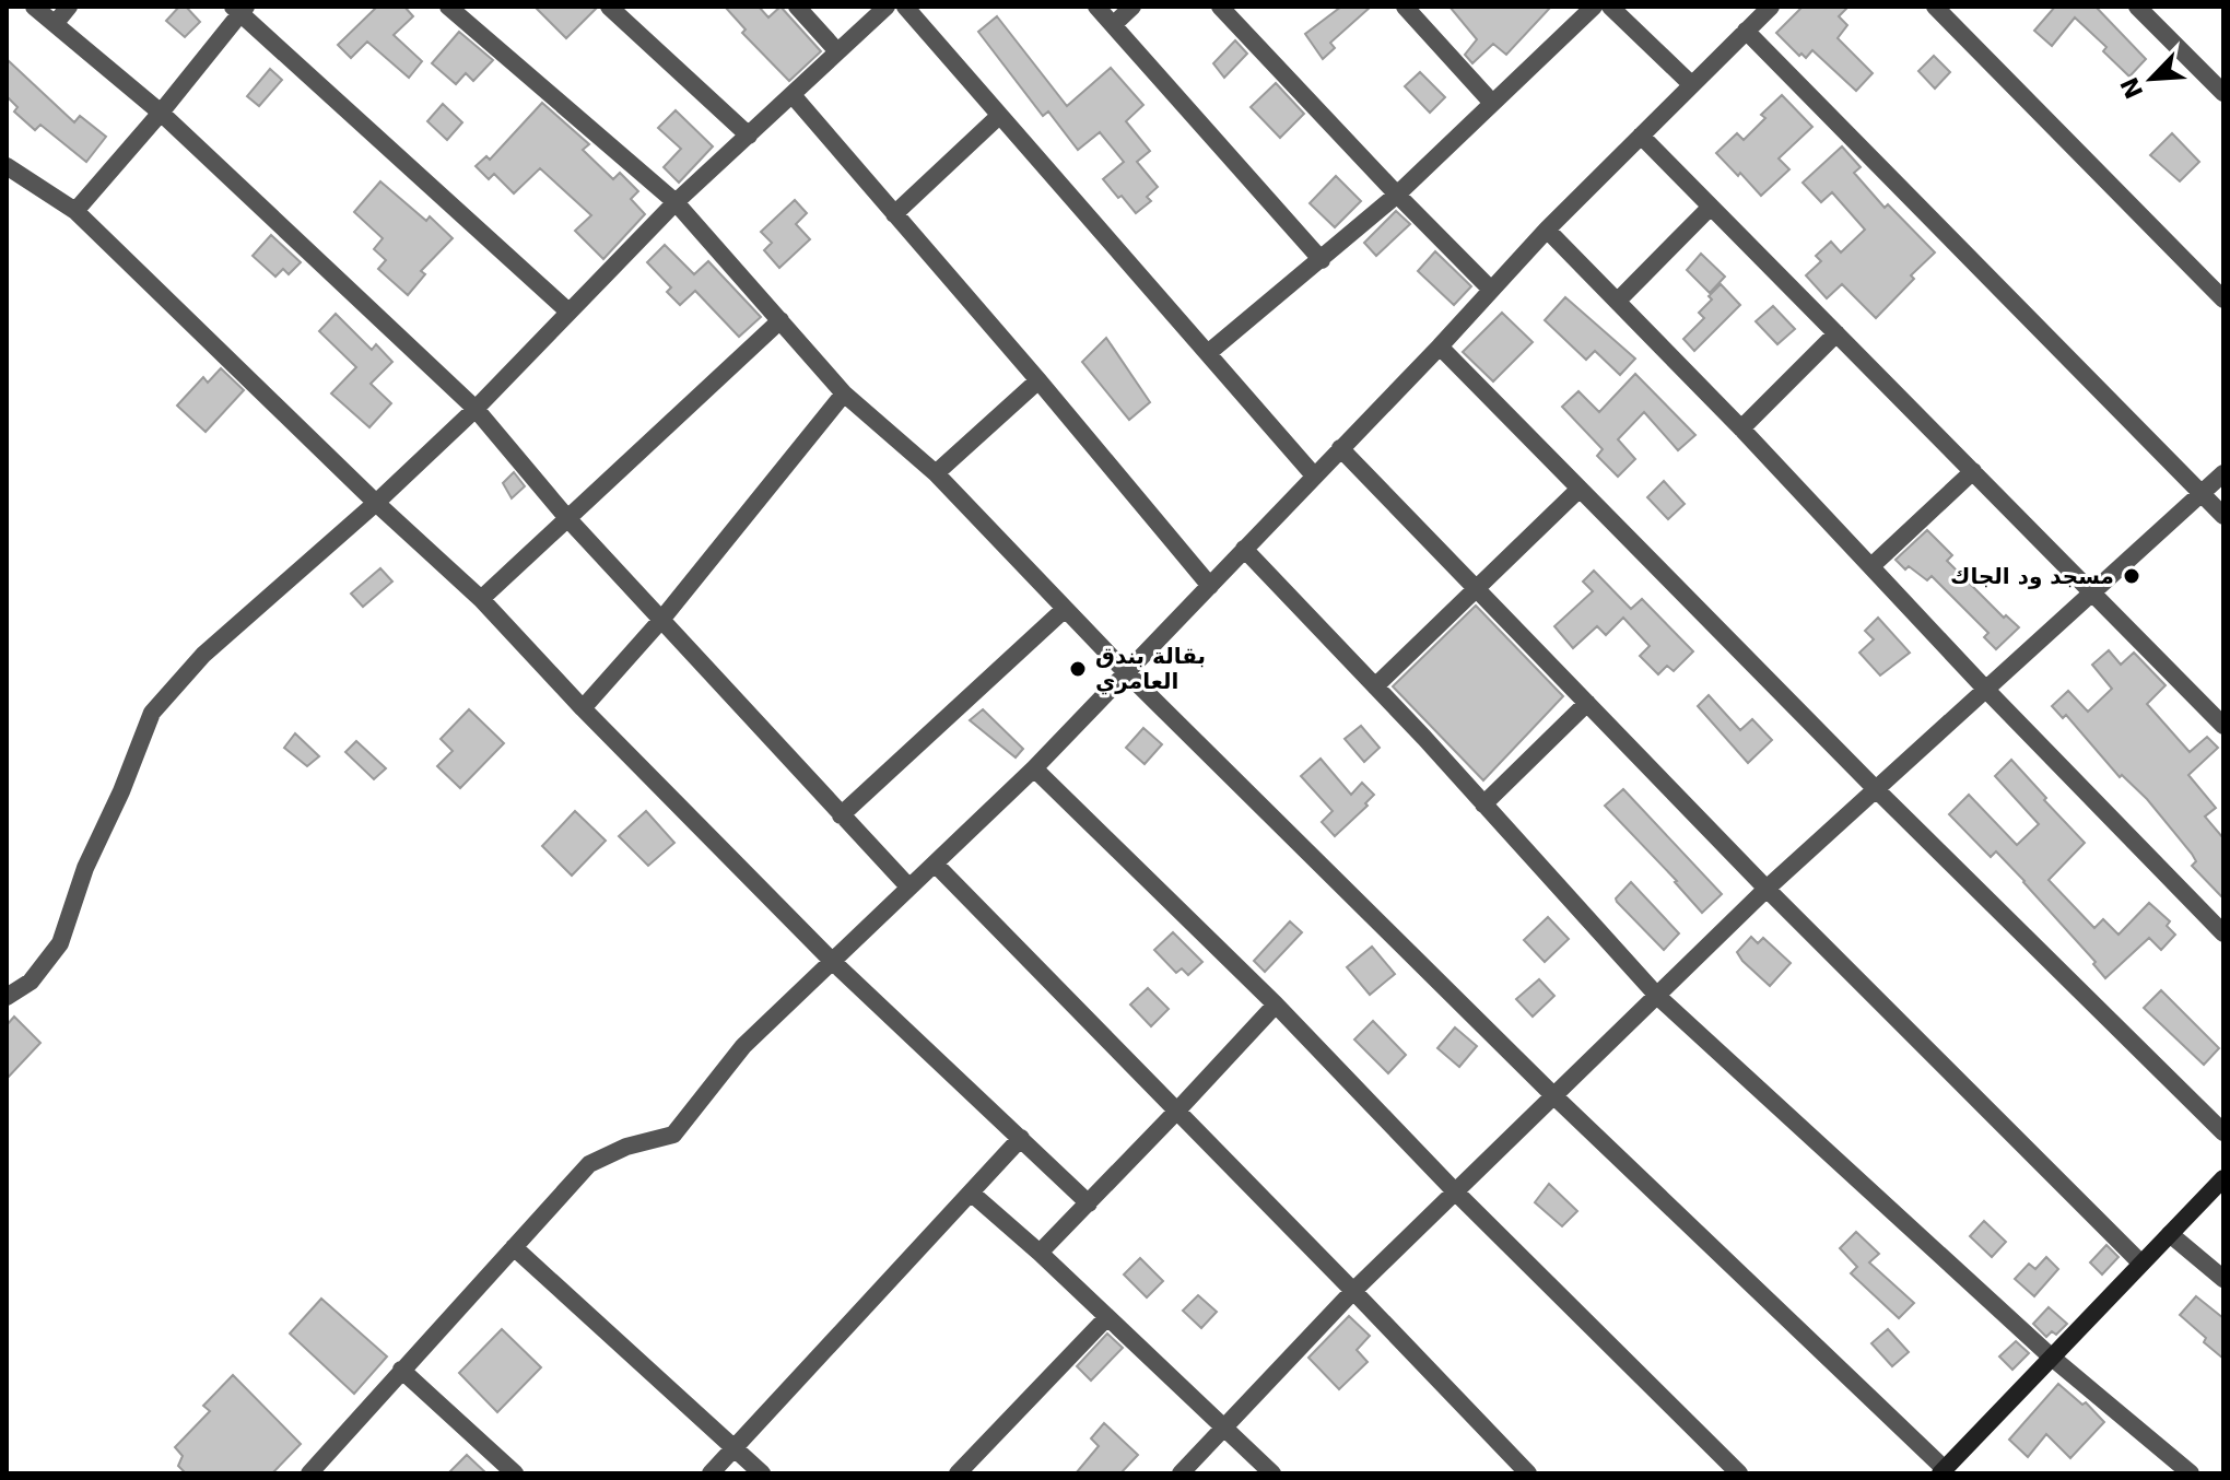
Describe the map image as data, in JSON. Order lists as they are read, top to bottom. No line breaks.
{"places":["مسجد ود الجاك","بقالة بندق العامري"],"north":"bottom left"}
